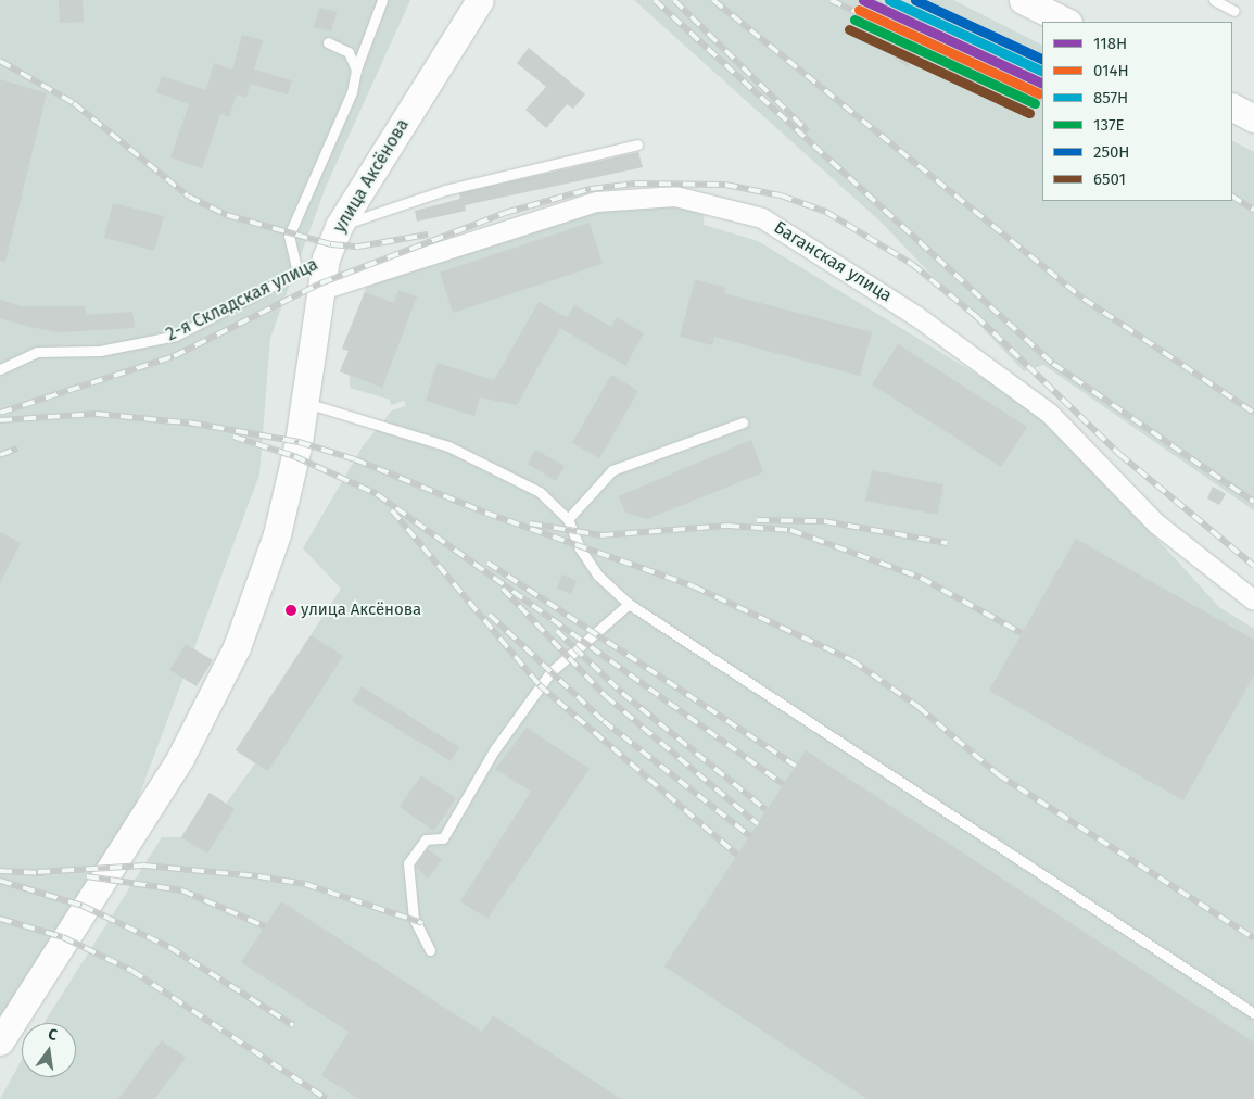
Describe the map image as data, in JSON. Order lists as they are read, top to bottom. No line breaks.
{"streets":{"street":["улица Аксёнова","Баганская улица"],"lane":["2-я Складская улица"]},"crossings":[["улица Аксёнова","Баганская улица"],["улица Аксёнова","2-я Складская улица"]],"places":["улица Аксёнова"],"lines":["transit line 118Н","transit line 857Н","transit line 250Н","transit line 014Н","transit line 137Е","transit line 6501"],"legend":["118Н","014Н","857Н","137Е","250Н","6501"],"north":"top"}
